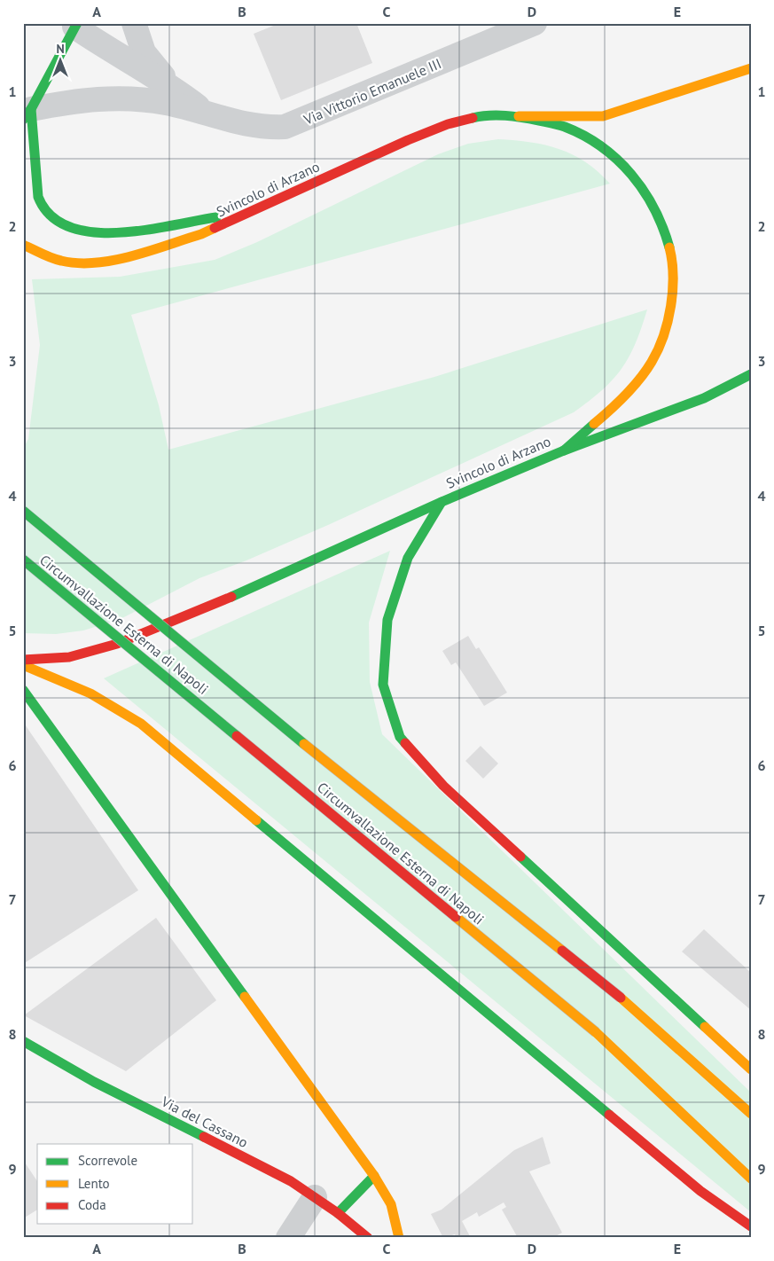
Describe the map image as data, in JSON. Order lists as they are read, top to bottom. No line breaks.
{"streets":{"main road":["Svincolo di Arzano","Circumvallazione Esterna di Napoli","Via del Cassano"],"street":["Via Vittorio Emanuele III"]},"legend":["Scorrevole","Lento","Coda"],"north":"top","grid":{"columns":["A","B","C","D","E"],"rows":["1","2","3","4","5","6","7","8","9"]}}
